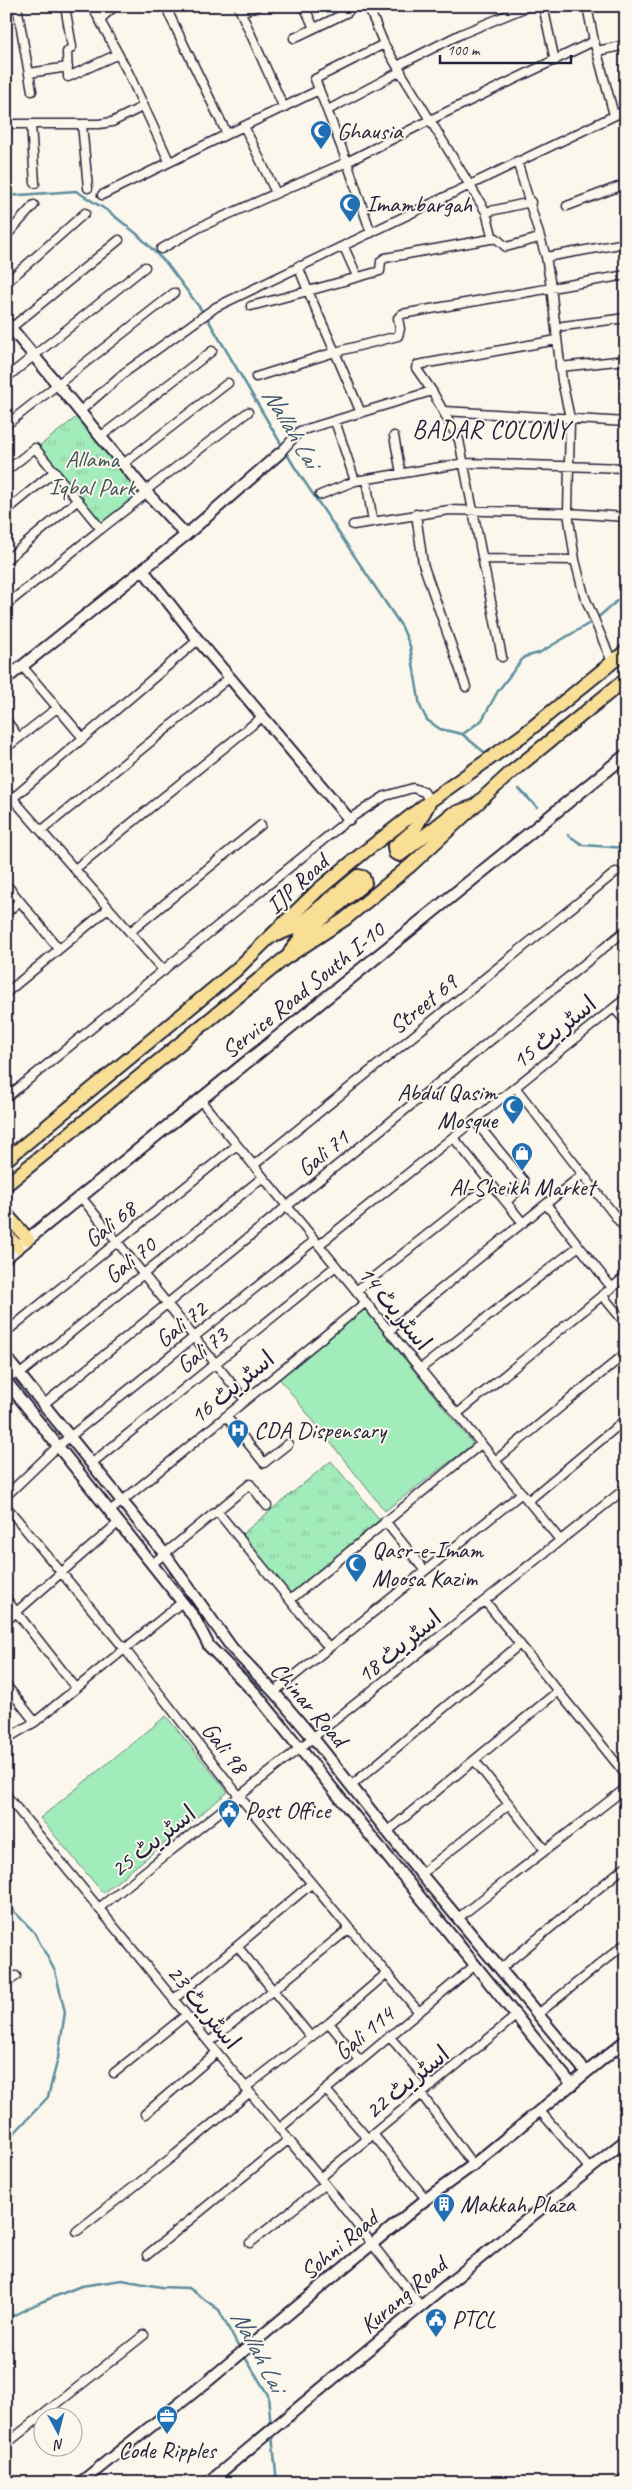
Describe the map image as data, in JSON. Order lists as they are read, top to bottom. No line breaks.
{"streets":{"highway":["IJP Road"],"main road":["Service Road South I-10"],"street":["Street 69","اسٹریٹ 15","Gali 71","Gali 68","Gali 70","اسٹریٹ 14","Gali 72","Gali 73","اسٹریٹ 16","اسٹریٹ 18","Chinar Road","Gali 98","اسٹریٹ 25","اسٹریٹ 23","Gali 114","اسٹریٹ 22","Sohni Road","Kurang Road"]},"crossings":[["Service Road South I-10","اسٹریٹ 14"],["Street 69","اسٹریٹ 14"],["اسٹریٹ 15","اسٹریٹ 14"],["اسٹریٹ 15","Gali 72"],["Gali 71","اسٹریٹ 14"],["Gali 71","Chinar Road"],["Gali 68","اسٹریٹ 14"],["Gali 70","اسٹریٹ 14"],["Gali 70","Chinar Road"],["اسٹریٹ 14","Gali 72"],["اسٹریٹ 14","Gali 73"],["اسٹریٹ 14","اسٹریٹ 16"],["اسٹریٹ 14","اسٹریٹ 18"],["Gali 72","Chinar Road"],["Gali 73","Chinar Road"],["اسٹریٹ 16","Chinar Road"],["اسٹریٹ 18","Chinar Road"],["اسٹریٹ 18","اسٹریٹ 25"],["Chinar Road","اسٹریٹ 25"],["Chinar Road","Gali 114"],["Chinar Road","اسٹریٹ 22"],["Chinar Road","Sohni Road"],["Gali 98","اسٹریٹ 25"],["Gali 98","Gali 114"],["اسٹریٹ 25","اسٹریٹ 23"],["اسٹریٹ 23","Gali 114"],["اسٹریٹ 23","اسٹریٹ 22"],["اسٹریٹ 23","Sohni Road"],["اسٹریٹ 23","Kurang Road"]],"districts":["BADAR COLONY"],"water":["Nallah Lai"],"parks":["Allama Iqbal Park"],"places":{"mosque":["Ghausia","Imambargah","Abdul Qasim Mosque","Qasr-e-Imam Moosa Kazim"],"shop":["Al-Sheikh Market"],"hospital":["CDA Dispensary"],"public building":["Post Office","PTCL"],"building":["Makkah Plaza"],"office":["Code Ripples"]},"scale_bar":"100 m","north":"bottom"}
